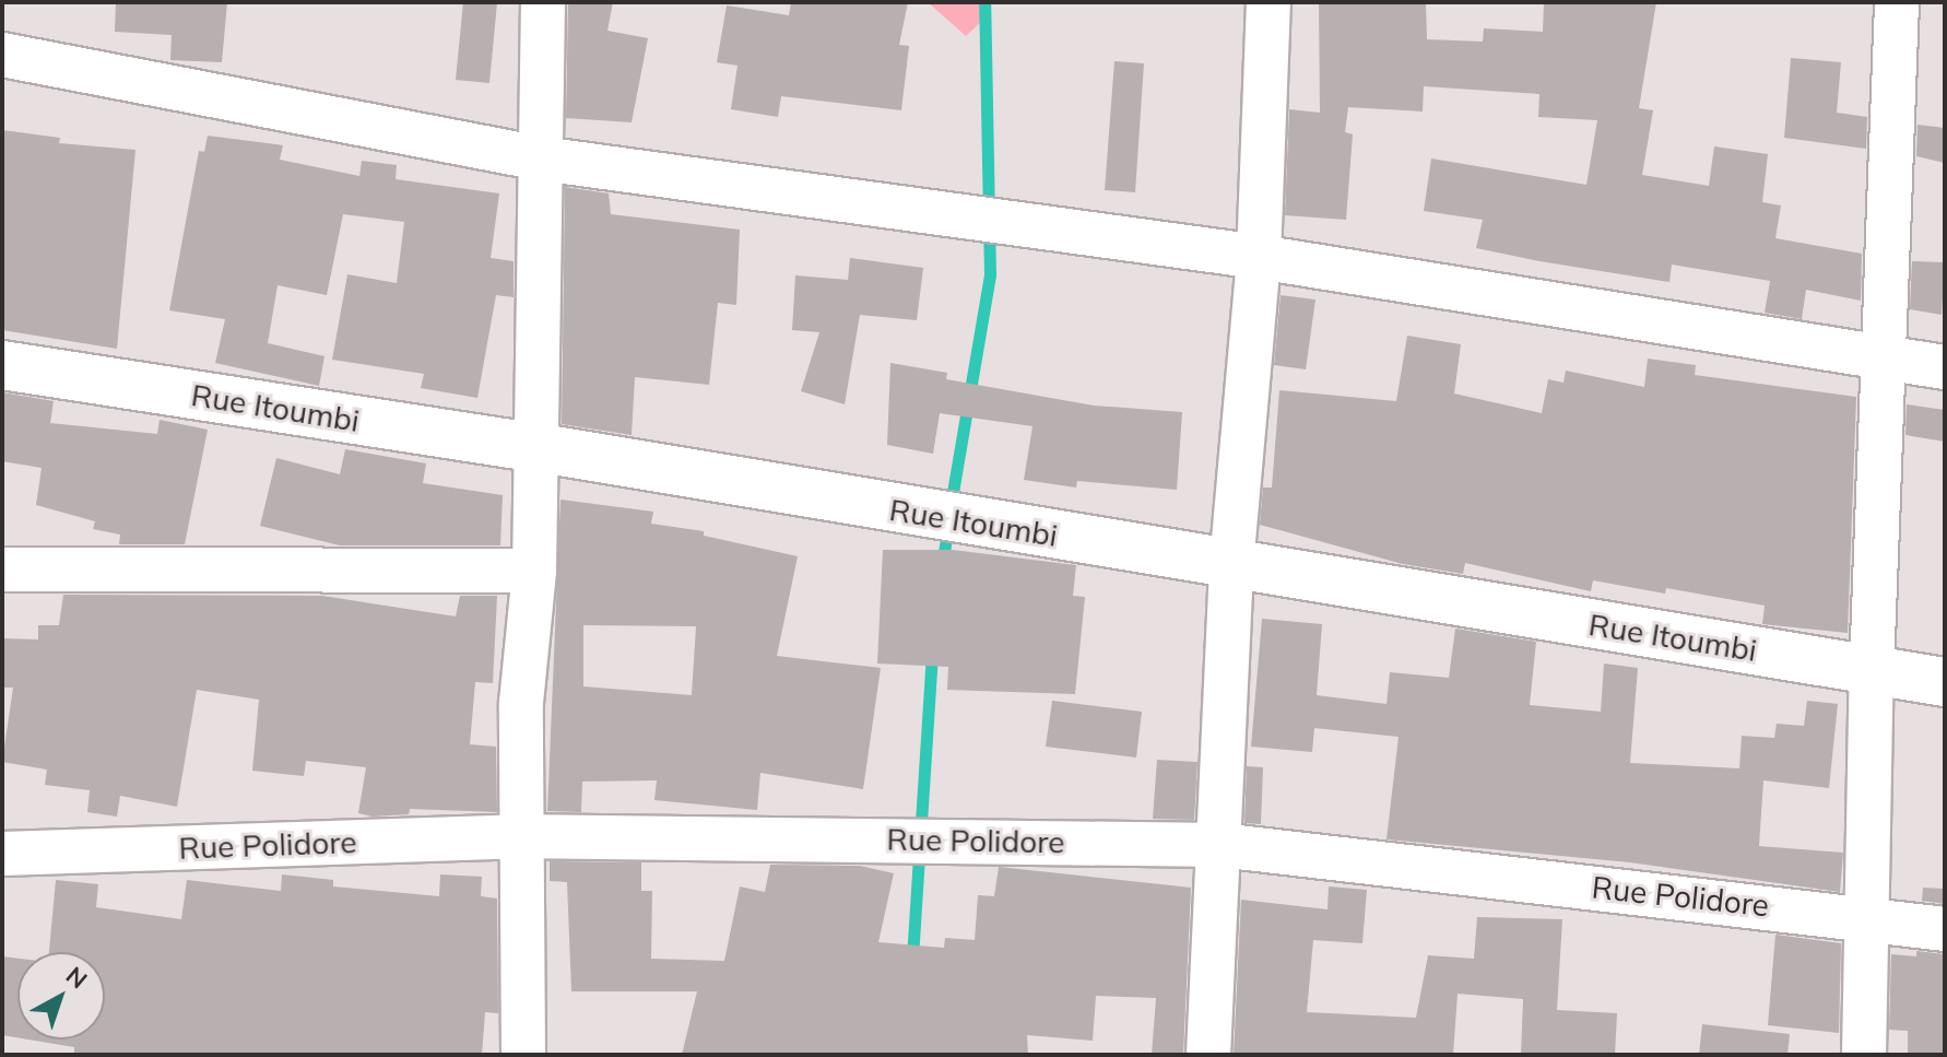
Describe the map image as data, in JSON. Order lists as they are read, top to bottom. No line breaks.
{"streets":{"street":["Rue Itoumbi","Rue Polidore"]},"north":"top right"}
